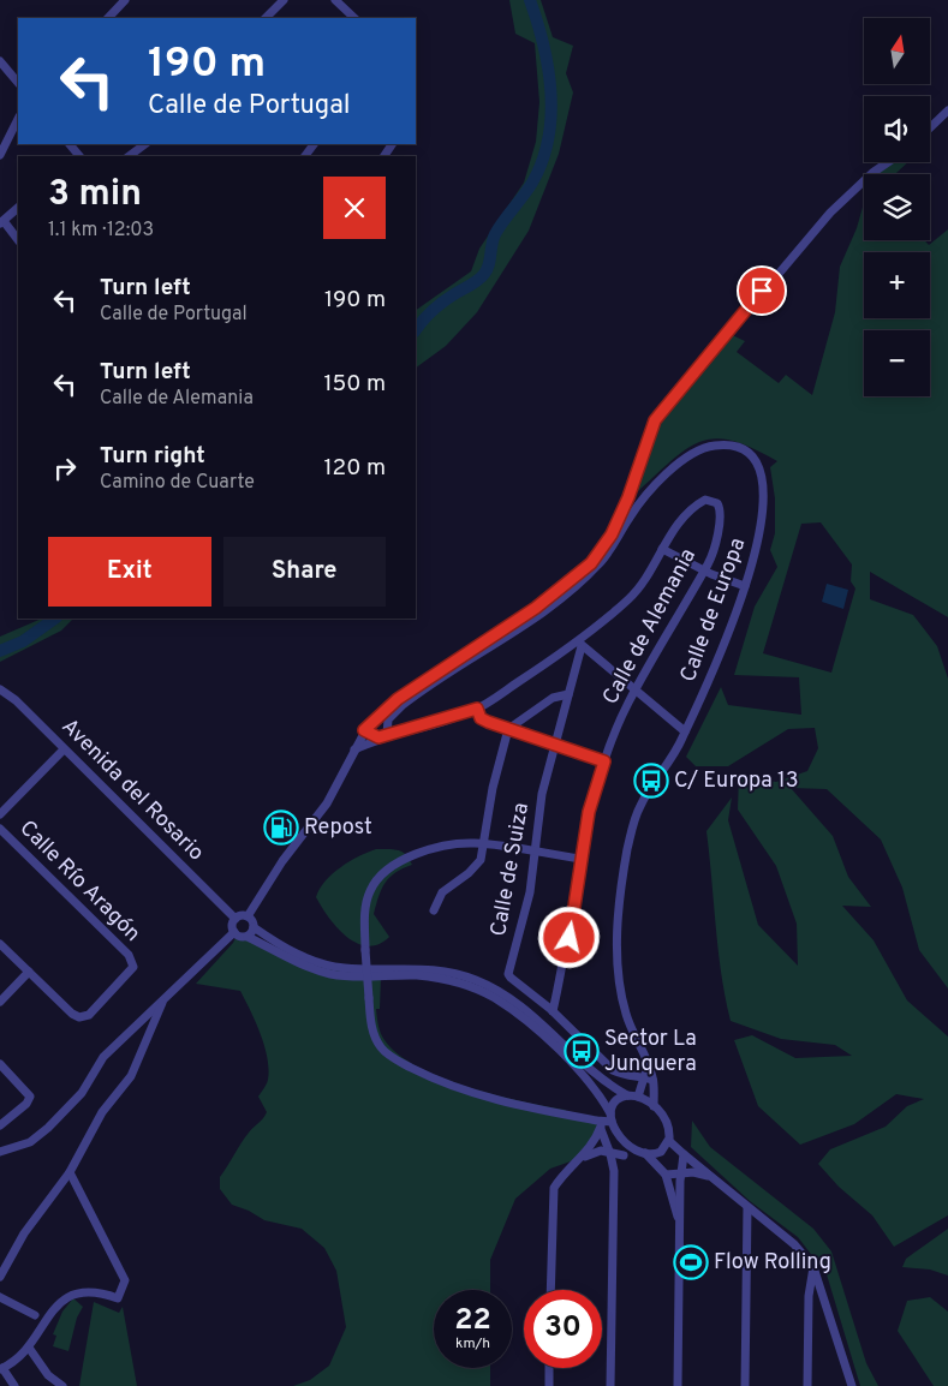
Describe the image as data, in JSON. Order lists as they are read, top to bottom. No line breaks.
{"streets":{"street":["Calle de Europa","Calle de Alemania","Avenida del Rosario","Calle de Suiza","Calle Río Aragón"]},"crossings":[["Calle de Europa","Calle de Alemania"],["Calle de Alemania","Calle de Suiza"]],"places":{"bus stop":["C/ Europa 13","Sector La Junquera"],"fuel station":["Repost"],"sports":["Flow Rolling"]},"north":"top","page":{"map_buttons":["+","−"],"turn":["190 m","Calle de Portugal"],"heading":["3 min","1.1 km · 12:03"],"list":[{"name":"Turn left","note":"Calle de Portugal","value":"190 m"},{"name":"Turn left","note":"Calle de Alemania","value":"150 m"},{"name":"Turn right","note":"Camino de Cuarte","value":"120 m"}],"buttons":["Exit","Share"],"speed":"22 km/h","limit":"30"}}
